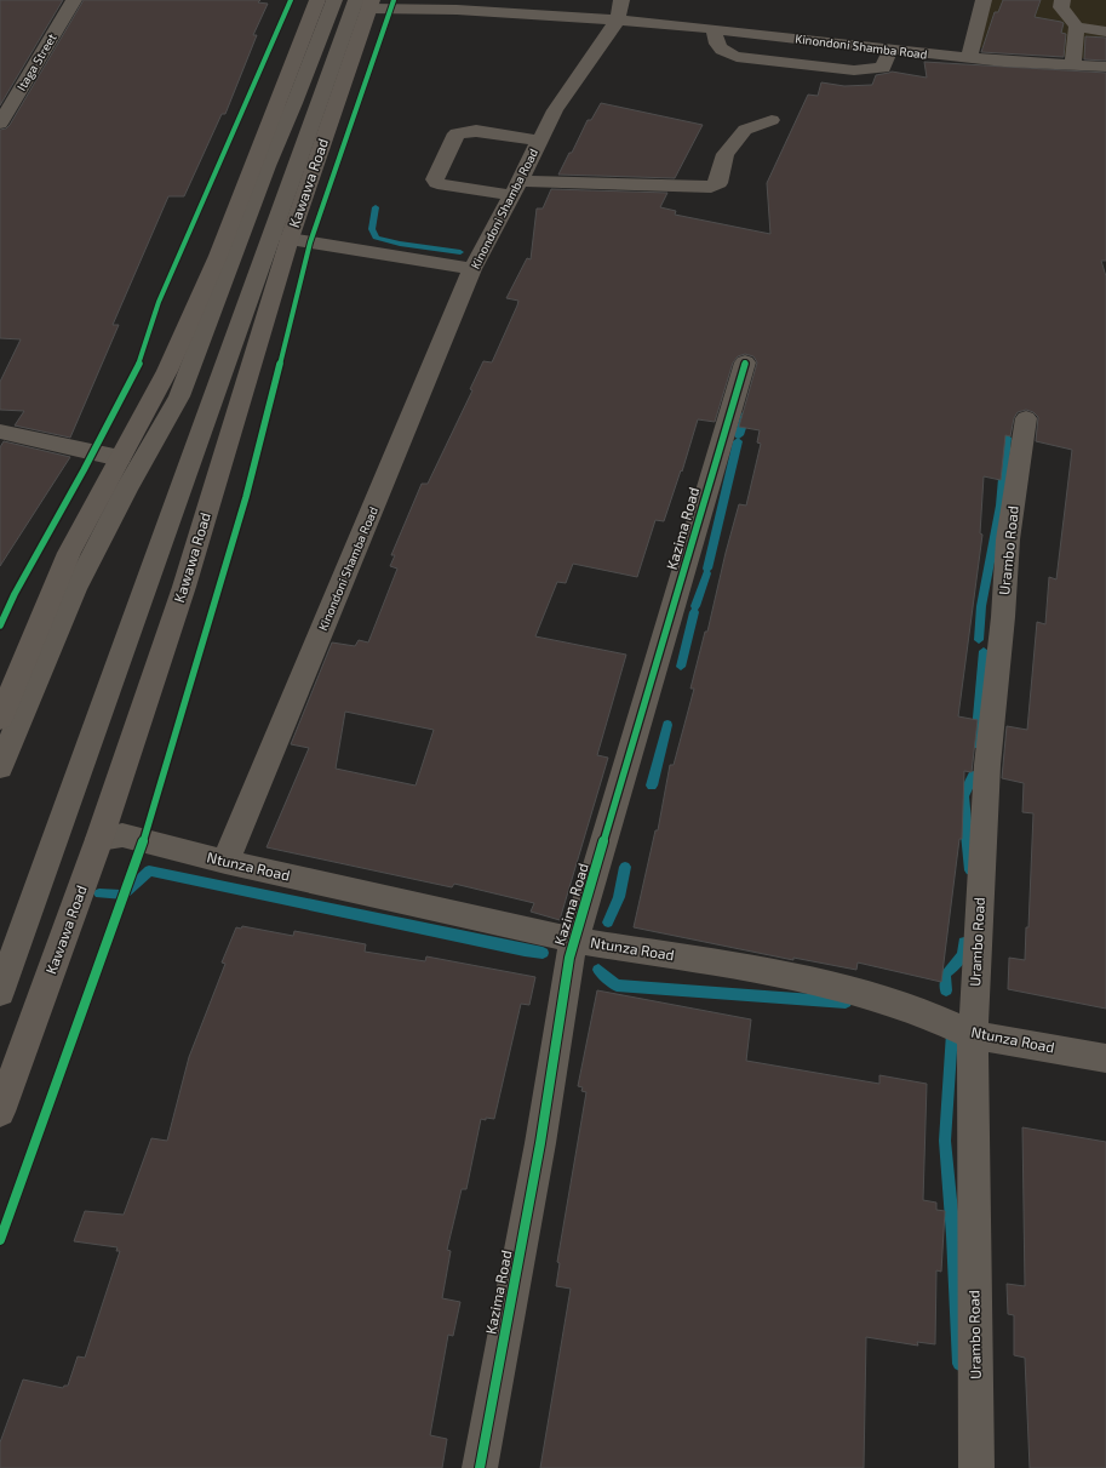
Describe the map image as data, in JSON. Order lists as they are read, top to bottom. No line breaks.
{"streets":{"main road":["Kawawa Road"],"street":["Kinondoni Shamba Road","Itaga Street","Kazima Road","Urambo Road","Ntunza Road"]},"crossings":[["Kinondoni Shamba Road","Ntunza Road"],["Kawawa Road","Ntunza Road"],["Kazima Road","Ntunza Road"],["Urambo Road","Ntunza Road"]]}
